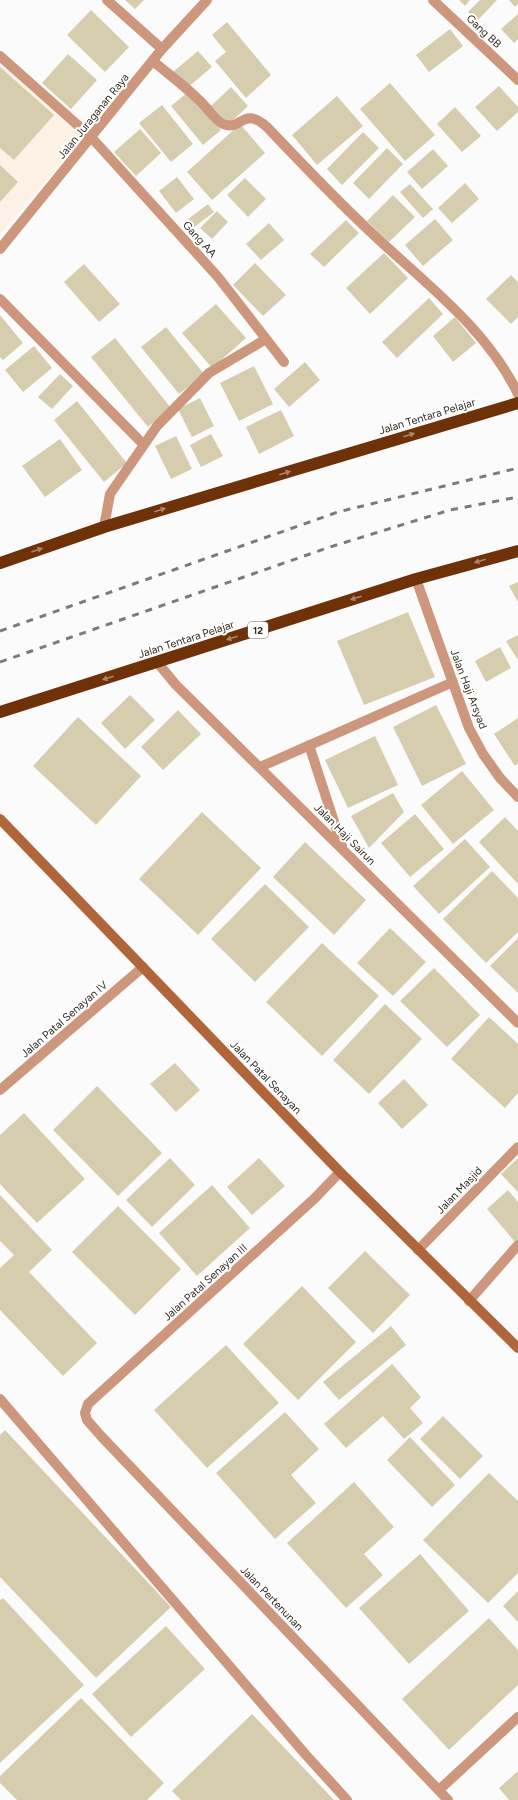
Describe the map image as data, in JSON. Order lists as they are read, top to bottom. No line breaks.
{"streets":{"highway":["Jalan Tentara Pelajar","12"],"street":["Gang BB","Jalan Juraganan Raya","Gang AA","Jalan Haji Arsyad","Jalan Haji Sairun","Jalan Patal Senayan IV","Jalan Patal Senayan","Jalan Masjid","Jalan Patal Senayan III","Jalan Pertenunan"]},"crossings":[["Jalan Juraganan Raya","Gang AA"],["Jalan Tentara Pelajar","Jalan Haji Arsyad"],["Jalan Tentara Pelajar","Jalan Haji Sairun"],["Jalan Patal Senayan IV","Jalan Patal Senayan"],["Jalan Patal Senayan","Jalan Masjid"],["Jalan Patal Senayan","Jalan Patal Senayan III"],["Jalan Patal Senayan III","Jalan Pertenunan"]]}
